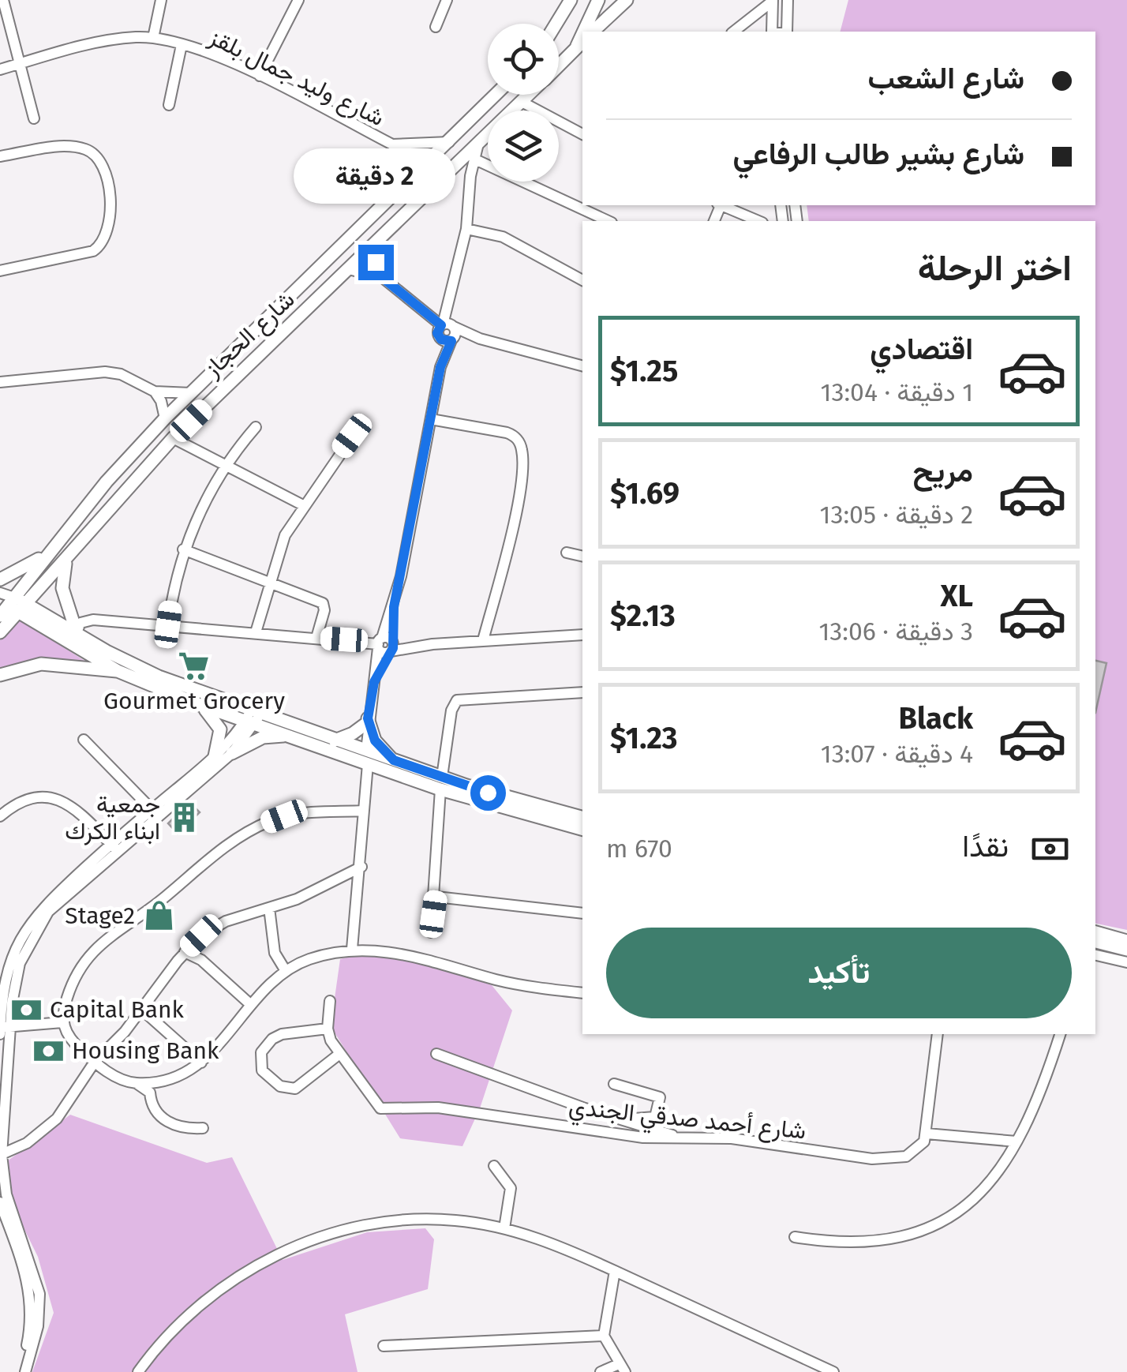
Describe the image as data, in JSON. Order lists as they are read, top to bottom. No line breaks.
{"streets":{"main road":["شارع الحجاز"],"street":["شارع وليد جمال بلقز","شارع أحمد صدقي الجندي"]},"crossings":[["شارع وليد جمال بلقز","شارع الحجاز"]],"places":{"supermarket":["Gourmet Grocery"],"building":["جمعية ابناء الكرك"],"shop":["Stage2"],"bank":["Capital Bank","Housing Bank"]},"page":{"banner":["شارع الشعب","شارع بشير طالب الرفاعي"],"bubble":"2 دقيقة","heading":"اختر الرحلة","list":[{"name":"اقتصادي","note":"1 دقيقة · 13:04","value":"$1.25"},{"name":"مريح","note":"2 دقيقة · 13:05","value":"$1.69"},{"name":"XL","note":"3 دقيقة · 13:06","value":"$2.13"},{"name":"Black","note":"4 دقيقة · 13:07","value":"$1.23"}],"pay":["نقدًا","670 m"],"buttons":"تأكيد"}}
